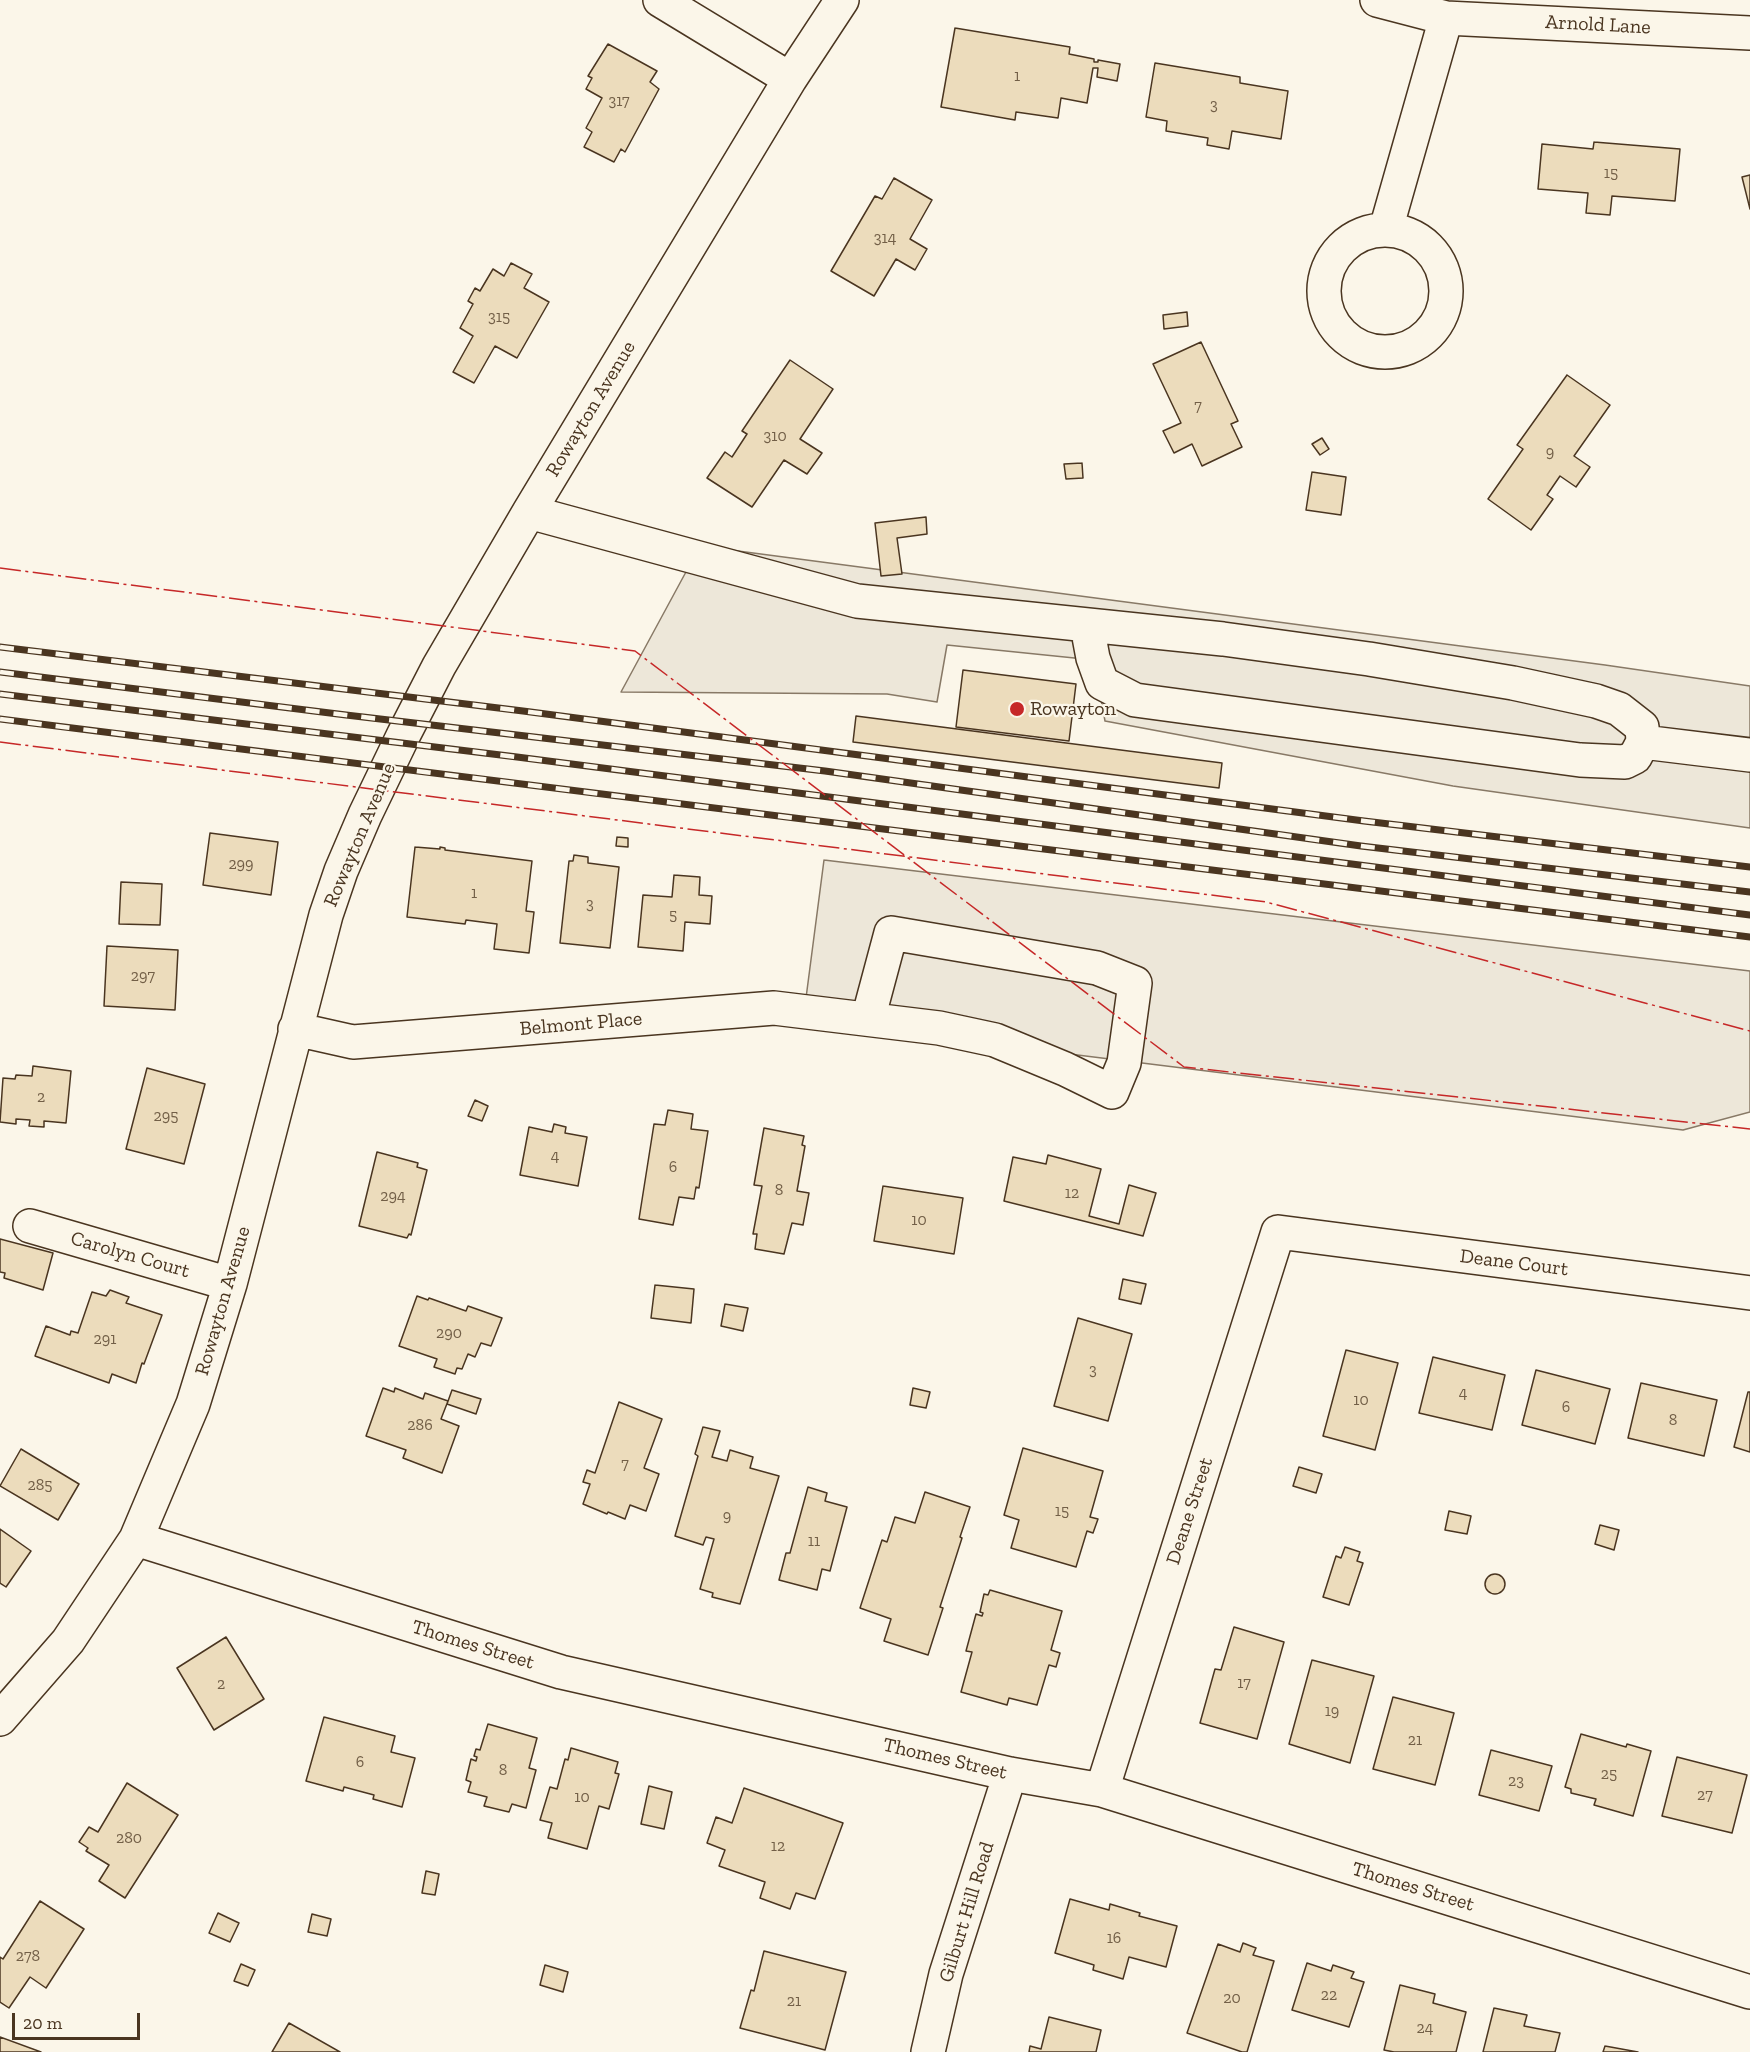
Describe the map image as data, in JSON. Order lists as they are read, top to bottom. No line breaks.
{"streets":{"street":["Arnold Lane","Rowayton Avenue","Belmont Place","Carolyn Court","Deane Court","Deane Street","Thomes Street","Gilburt Hill Road"]},"crossings":[["Rowayton Avenue","Belmont Place"],["Rowayton Avenue","Carolyn Court"],["Rowayton Avenue","Thomes Street"],["Deane Court","Deane Street"],["Deane Street","Thomes Street"],["Thomes Street","Gilburt Hill Road"]],"places":["Rowayton"],"house_numbers":["1","317","3","15","314","315","7","310","9","299","1","3","5","297","2","295","4","6","8","12","294","10","290","291","3","4","10","6","8","286","7","285","15","9","11","17","2","19","21","6","8","25","23","27","10","280","12","16","278","22","20","21","24"],"scale_bar":"20 m"}
